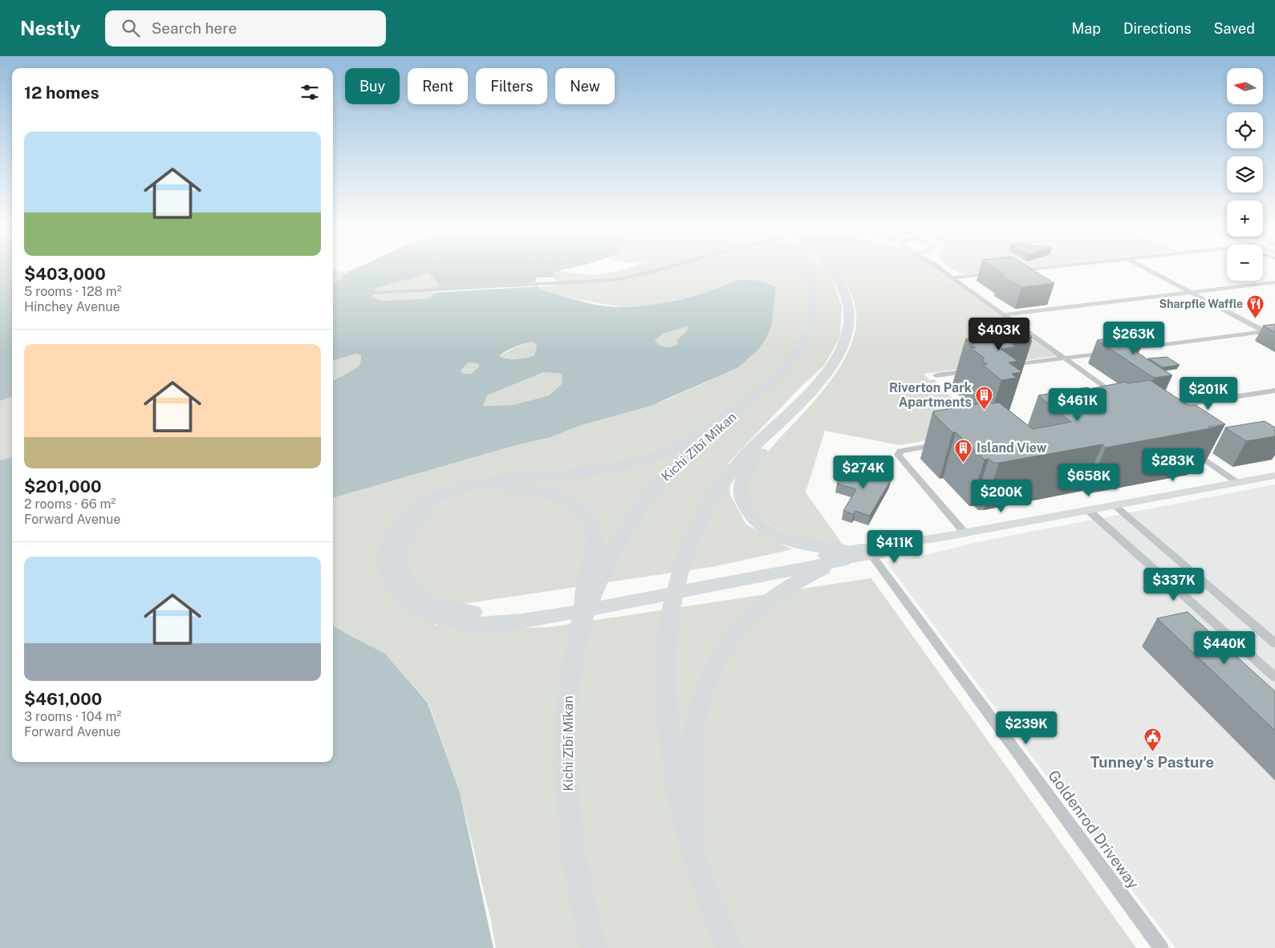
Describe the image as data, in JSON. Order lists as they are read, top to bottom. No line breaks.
{"streets":{"highway":["Kichi Zībī Mīkan"],"street":["Goldenrod Driveway"]},"places":{"restaurant":["Sharpfle Waffle"],"building":["Riverton Park Apartments","Island View"],"public building":["Tunney's Pasture"]},"north":"left","page":{"header":"Nestly","search":"Search here","nav":["Map","Directions","Saved"],"map_buttons":["+","−"],"chip":["Buy","Rent","Filters","New"],"heading":"12 homes","list":[{"name":"$403,000","note":"5 rooms · 128 m² · Hinchey Avenue"},{"name":"$201,000","note":"2 rooms · 66 m² · Forward Avenue"},{"name":"$461,000","note":"3 rooms · 104 m² · Forward Avenue"}],"price":["$403K","$263K","$201K","$461K","$283K","$274K","$658K","$200K","$411K","$337K","$440K","$239K"]}}
